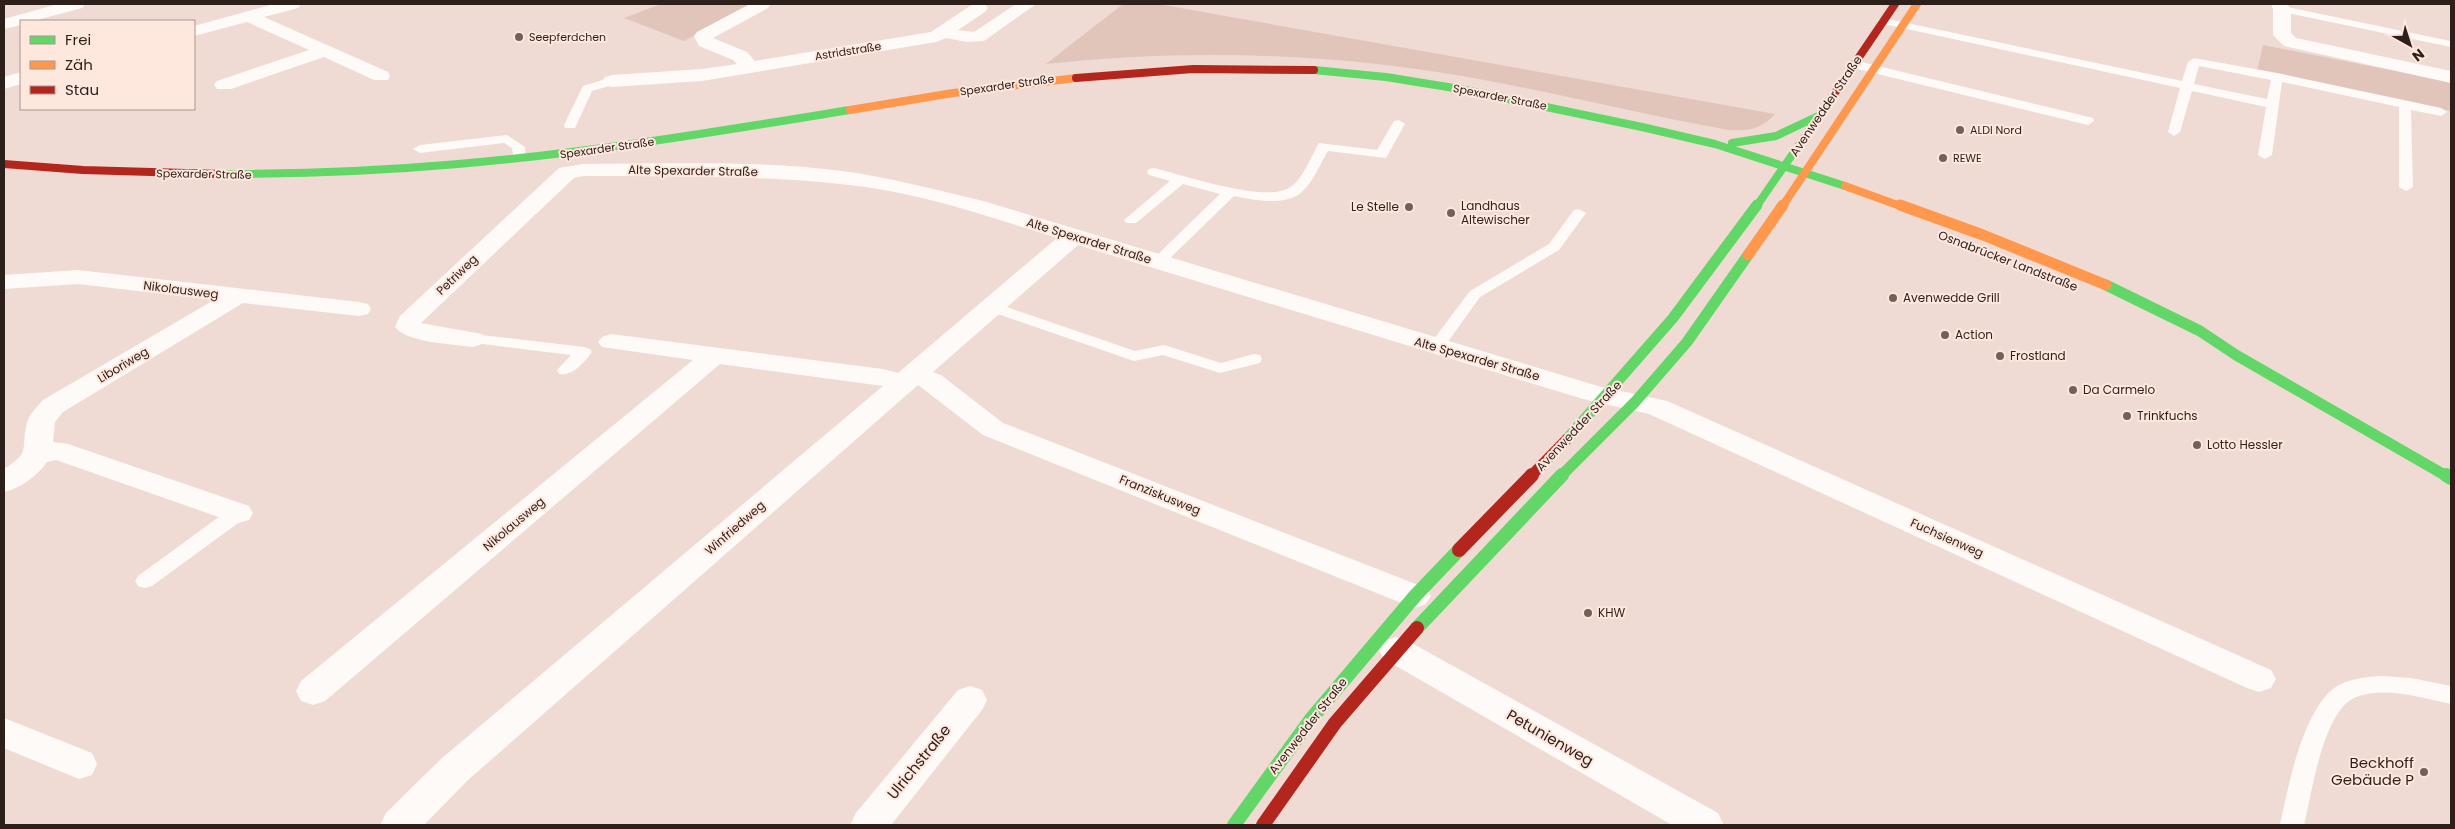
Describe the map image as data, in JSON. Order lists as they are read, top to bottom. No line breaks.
{"streets":{"main road":["Spexarder Straße","Avenwedder Straße","Osnabrücker Landstraße"],"street":["Astridstraße","Alte Spexarder Straße","Petriweg","Nikolausweg","Liboriweg","Franziskusweg","Winfriedweg","Fuchsienweg","Petunienweg","Ulrichstraße"]},"crossings":[["Spexarder Straße","Avenwedder Straße"],["Spexarder Straße","Osnabrücker Landstraße"],["Avenwedder Straße","Alte Spexarder Straße"],["Avenwedder Straße","Osnabrücker Landstraße"],["Avenwedder Straße","Franziskusweg"],["Avenwedder Straße","Fuchsienweg"],["Avenwedder Straße","Petunienweg"],["Alte Spexarder Straße","Petriweg"],["Alte Spexarder Straße","Winfriedweg"],["Alte Spexarder Straße","Fuchsienweg"],["Nikolausweg","Liboriweg"],["Franziskusweg","Winfriedweg"]],"places":["Seepferdchen","ALDI Nord","REWE","Le Stelle","Landhaus Altewischer","Avenwedde Grill","Action","Frostland","Da Carmelo","Trinkfuchs","Lotto Hessler","KHW","Beckhoff Gebäude P"],"legend":["Frei","Zäh","Stau"],"north":"bottom right"}
